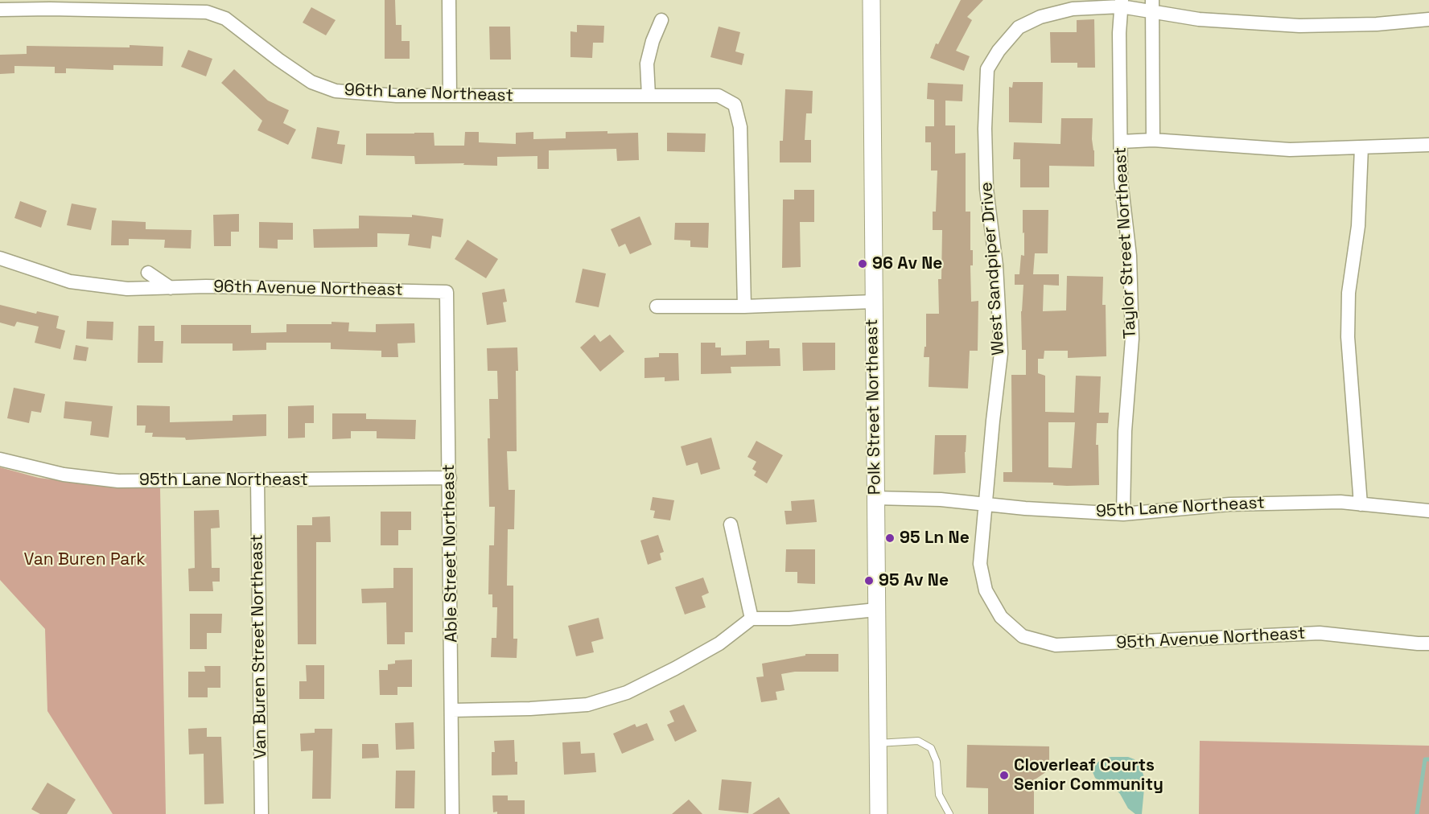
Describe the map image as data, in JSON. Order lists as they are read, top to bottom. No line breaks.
{"streets":{"street":["96th Lane Northeast","Taylor Street Northeast","West Sandpiper Drive","96th Avenue Northeast","Polk Street Northeast","95th Lane Northeast","Able Street Northeast","95th Avenue Northeast","Van Buren Street Northeast"]},"crossings":[["Taylor Street Northeast","West Sandpiper Drive"],["Taylor Street Northeast","95th Lane Northeast"],["West Sandpiper Drive","95th Lane Northeast"],["West Sandpiper Drive","95th Avenue Northeast"],["96th Avenue Northeast","Able Street Northeast"],["Polk Street Northeast","95th Lane Northeast"],["95th Lane Northeast","Able Street Northeast"],["95th Lane Northeast","Van Buren Street Northeast"]],"parks":["Van Buren Park"],"places":["96 Av Ne","95 Ln Ne","95 Av Ne","Cloverleaf Courts Senior Community"]}
